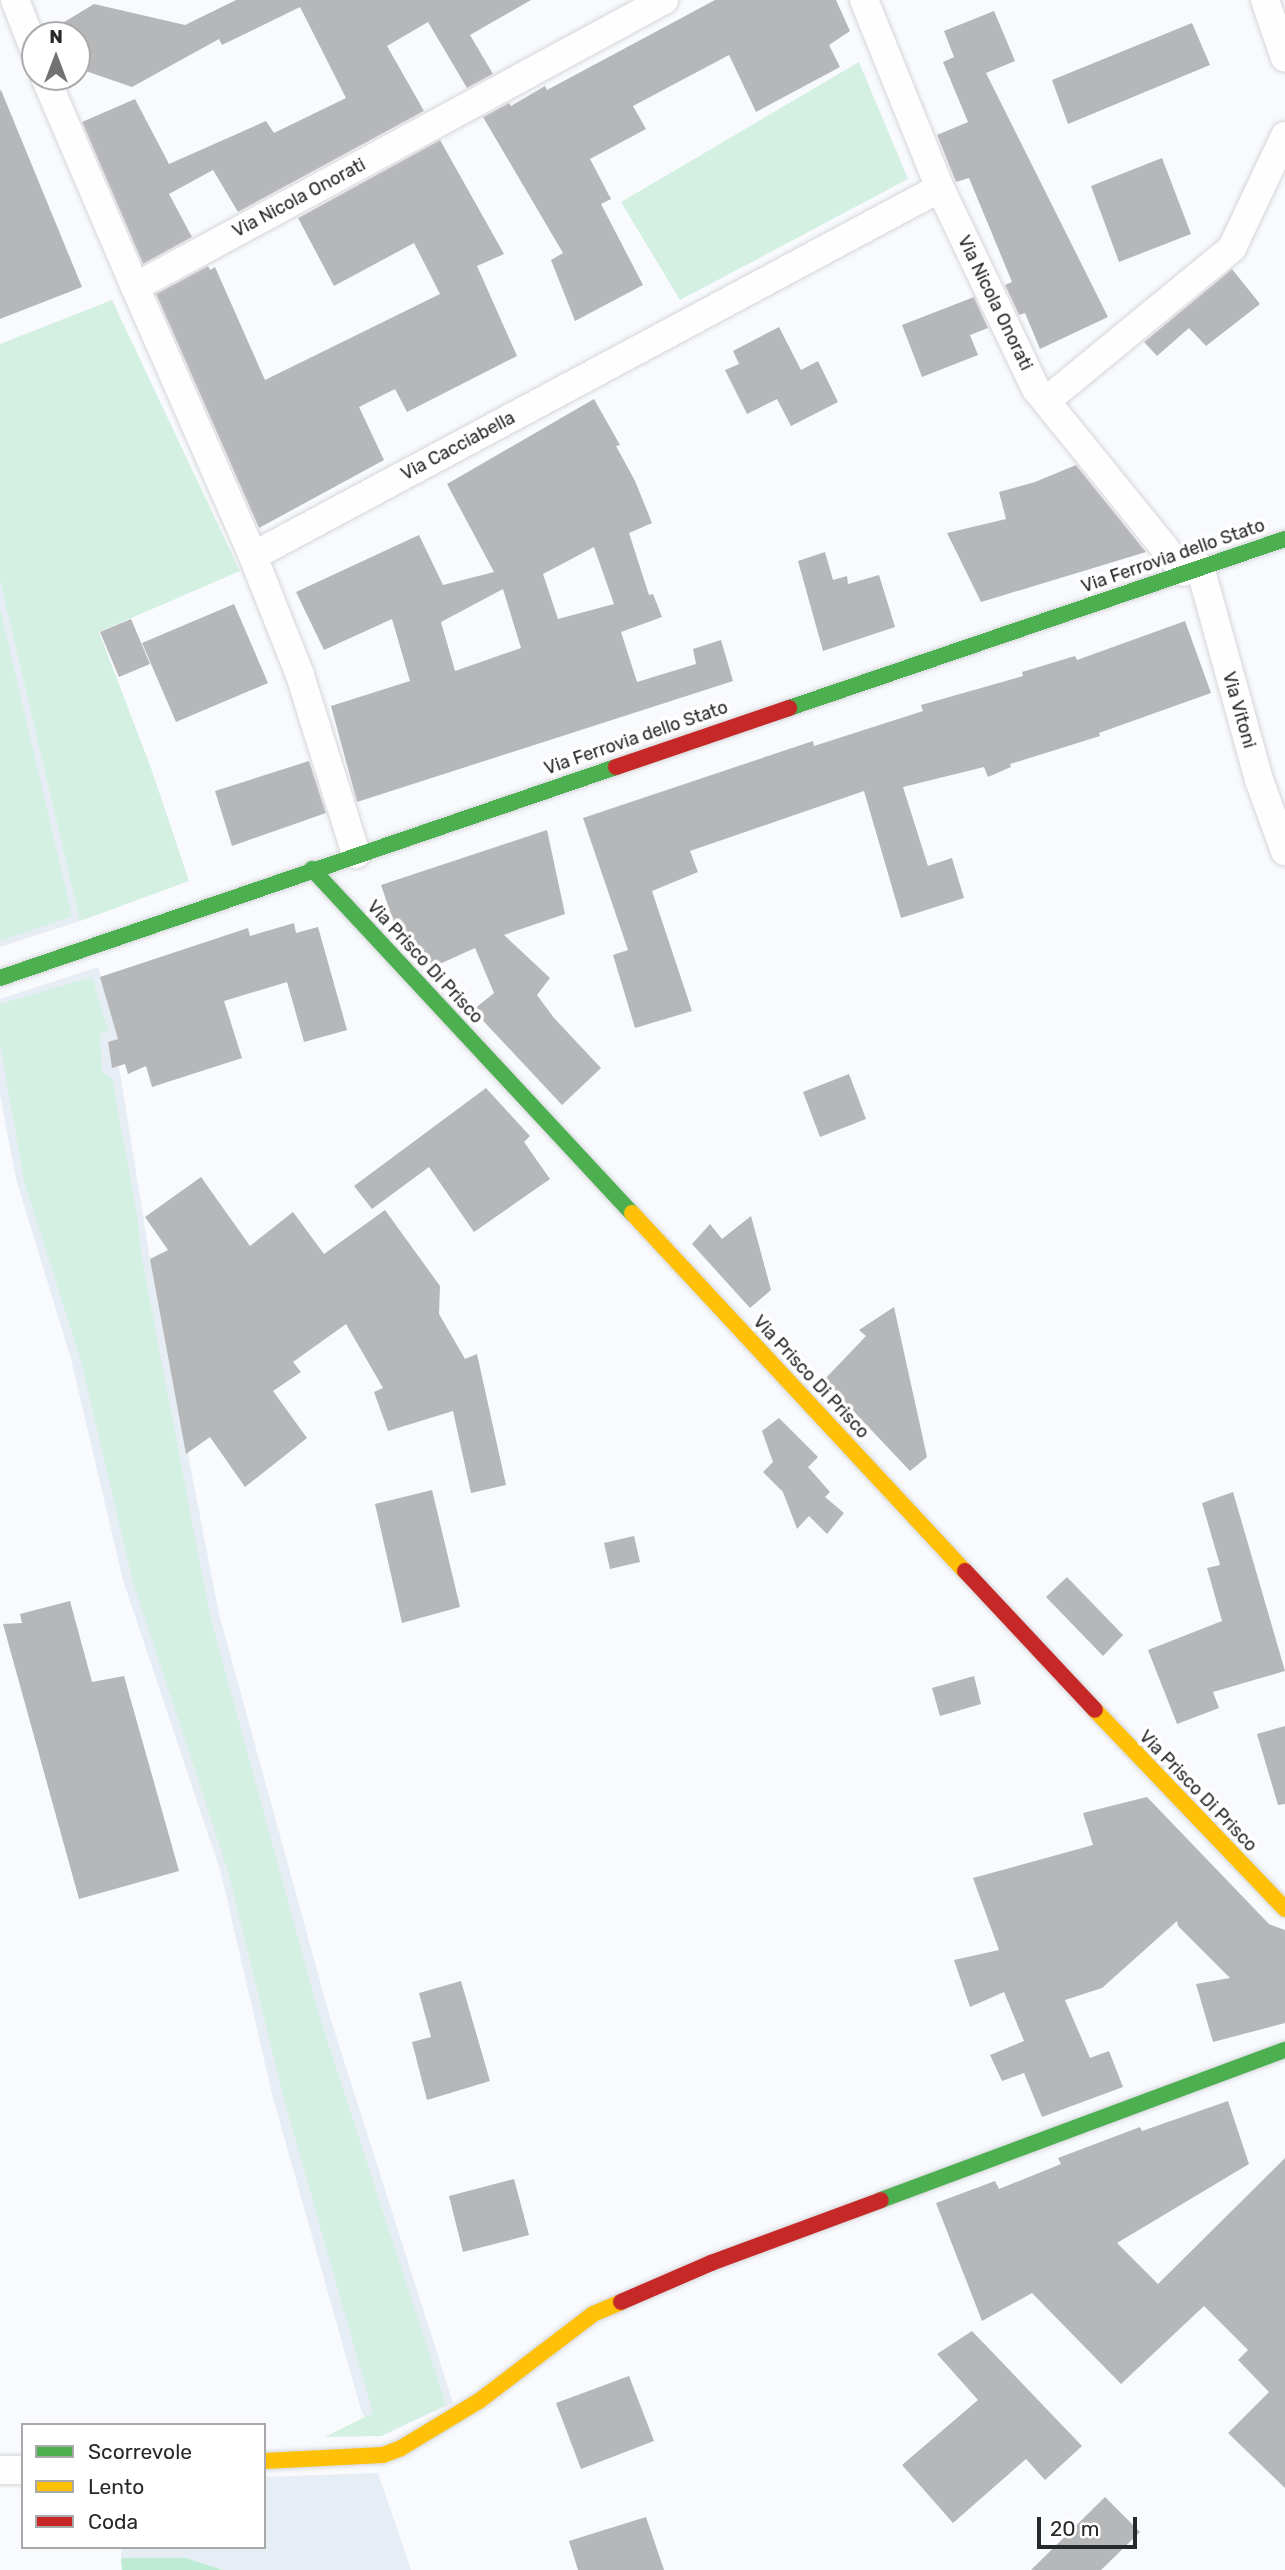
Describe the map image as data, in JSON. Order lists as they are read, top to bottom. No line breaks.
{"streets":{"street":["Via Nicola Onorati","Via Cacciabella","Via Ferrovia dello Stato","Via Vitoni","Via Prisco Di Prisco"]},"crossings":[["Via Nicola Onorati","Via Cacciabella"],["Via Nicola Onorati","Via Ferrovia dello Stato"],["Via Nicola Onorati","Via Vitoni"],["Via Ferrovia dello Stato","Via Vitoni"],["Via Ferrovia dello Stato","Via Prisco Di Prisco"]],"legend":["Scorrevole","Lento","Coda"],"scale_bar":"20 m","north":"top"}
